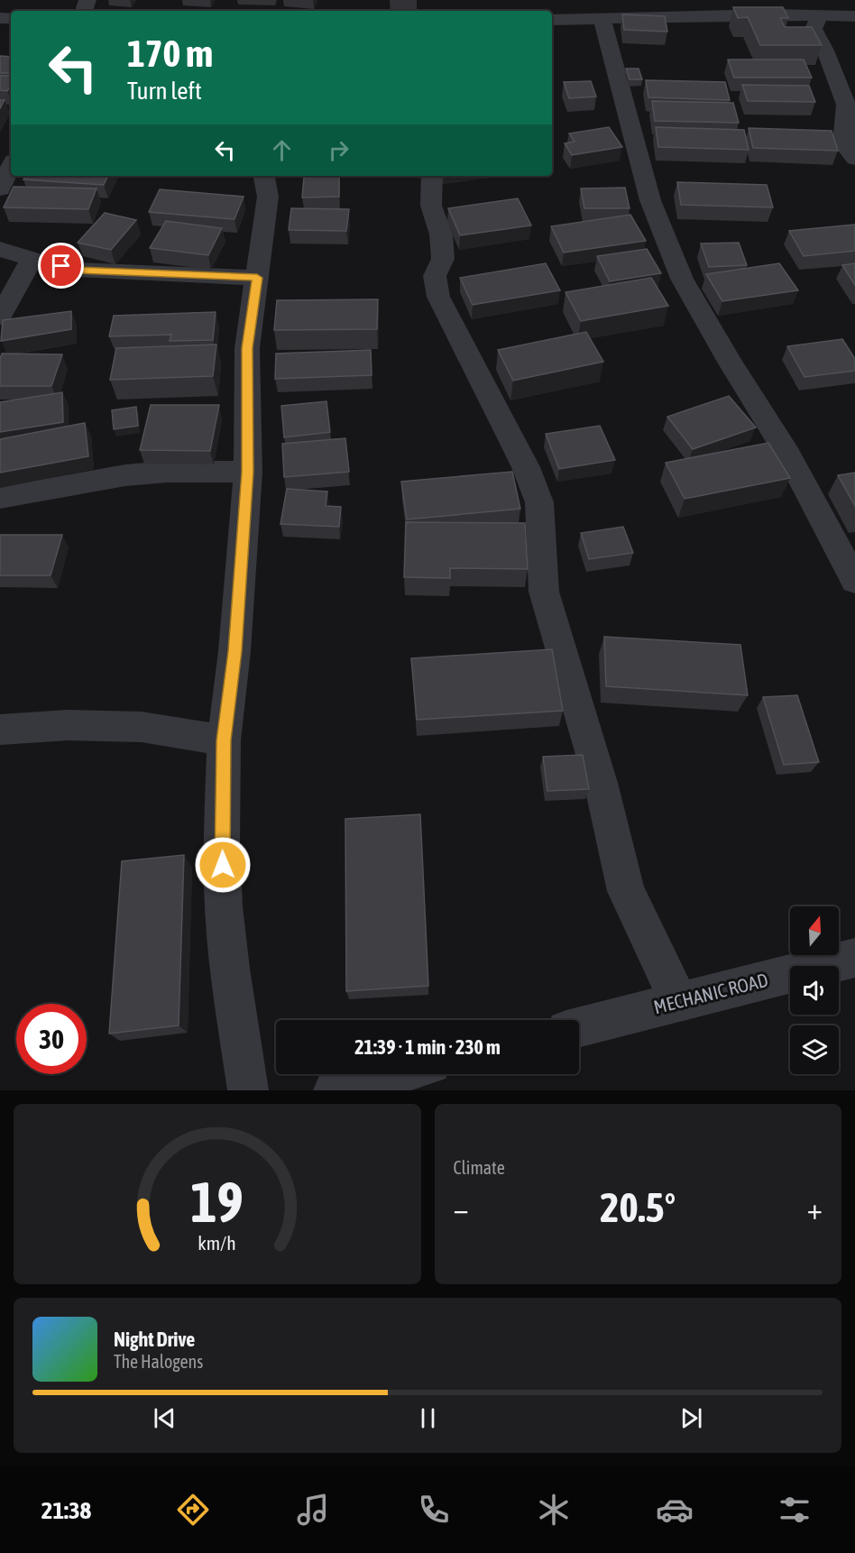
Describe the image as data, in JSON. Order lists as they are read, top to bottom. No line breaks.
{"streets":{"street":["MECHANIC ROAD"]},"north":"top","page":{"turn":["170 m","Turn left"],"limit":"30","trip":"21:39 · 1 min · 230 m","tile":"Climate","heat":["−","20.5°","+"],"song":["Night Drive","The Halogens"],"tabs":"21:38","gauge":["19","km/h"]}}
